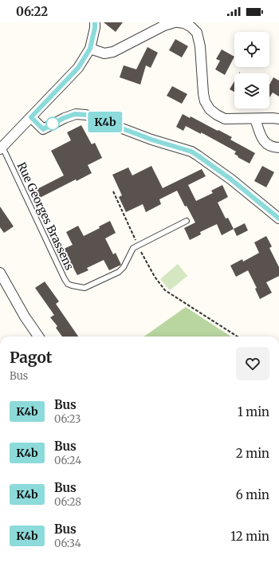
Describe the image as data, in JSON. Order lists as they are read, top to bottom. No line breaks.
{"streets":{"lane":["Rue Georges Brassens"]},"lines":["bus line K4b"],"page":{"status":"06:22","on_map":"K4b","heading":["Pagot","Bus"],"list":[{"mark":"K4b","name":"Bus","note":"06:23","value":"1 min"},{"mark":"K4b","name":"Bus","note":"06:24","value":"2 min"},{"mark":"K4b","name":"Bus","note":"06:28","value":"6 min"},{"mark":"K4b","name":"Bus","note":"06:34","value":"12 min"}]}}
